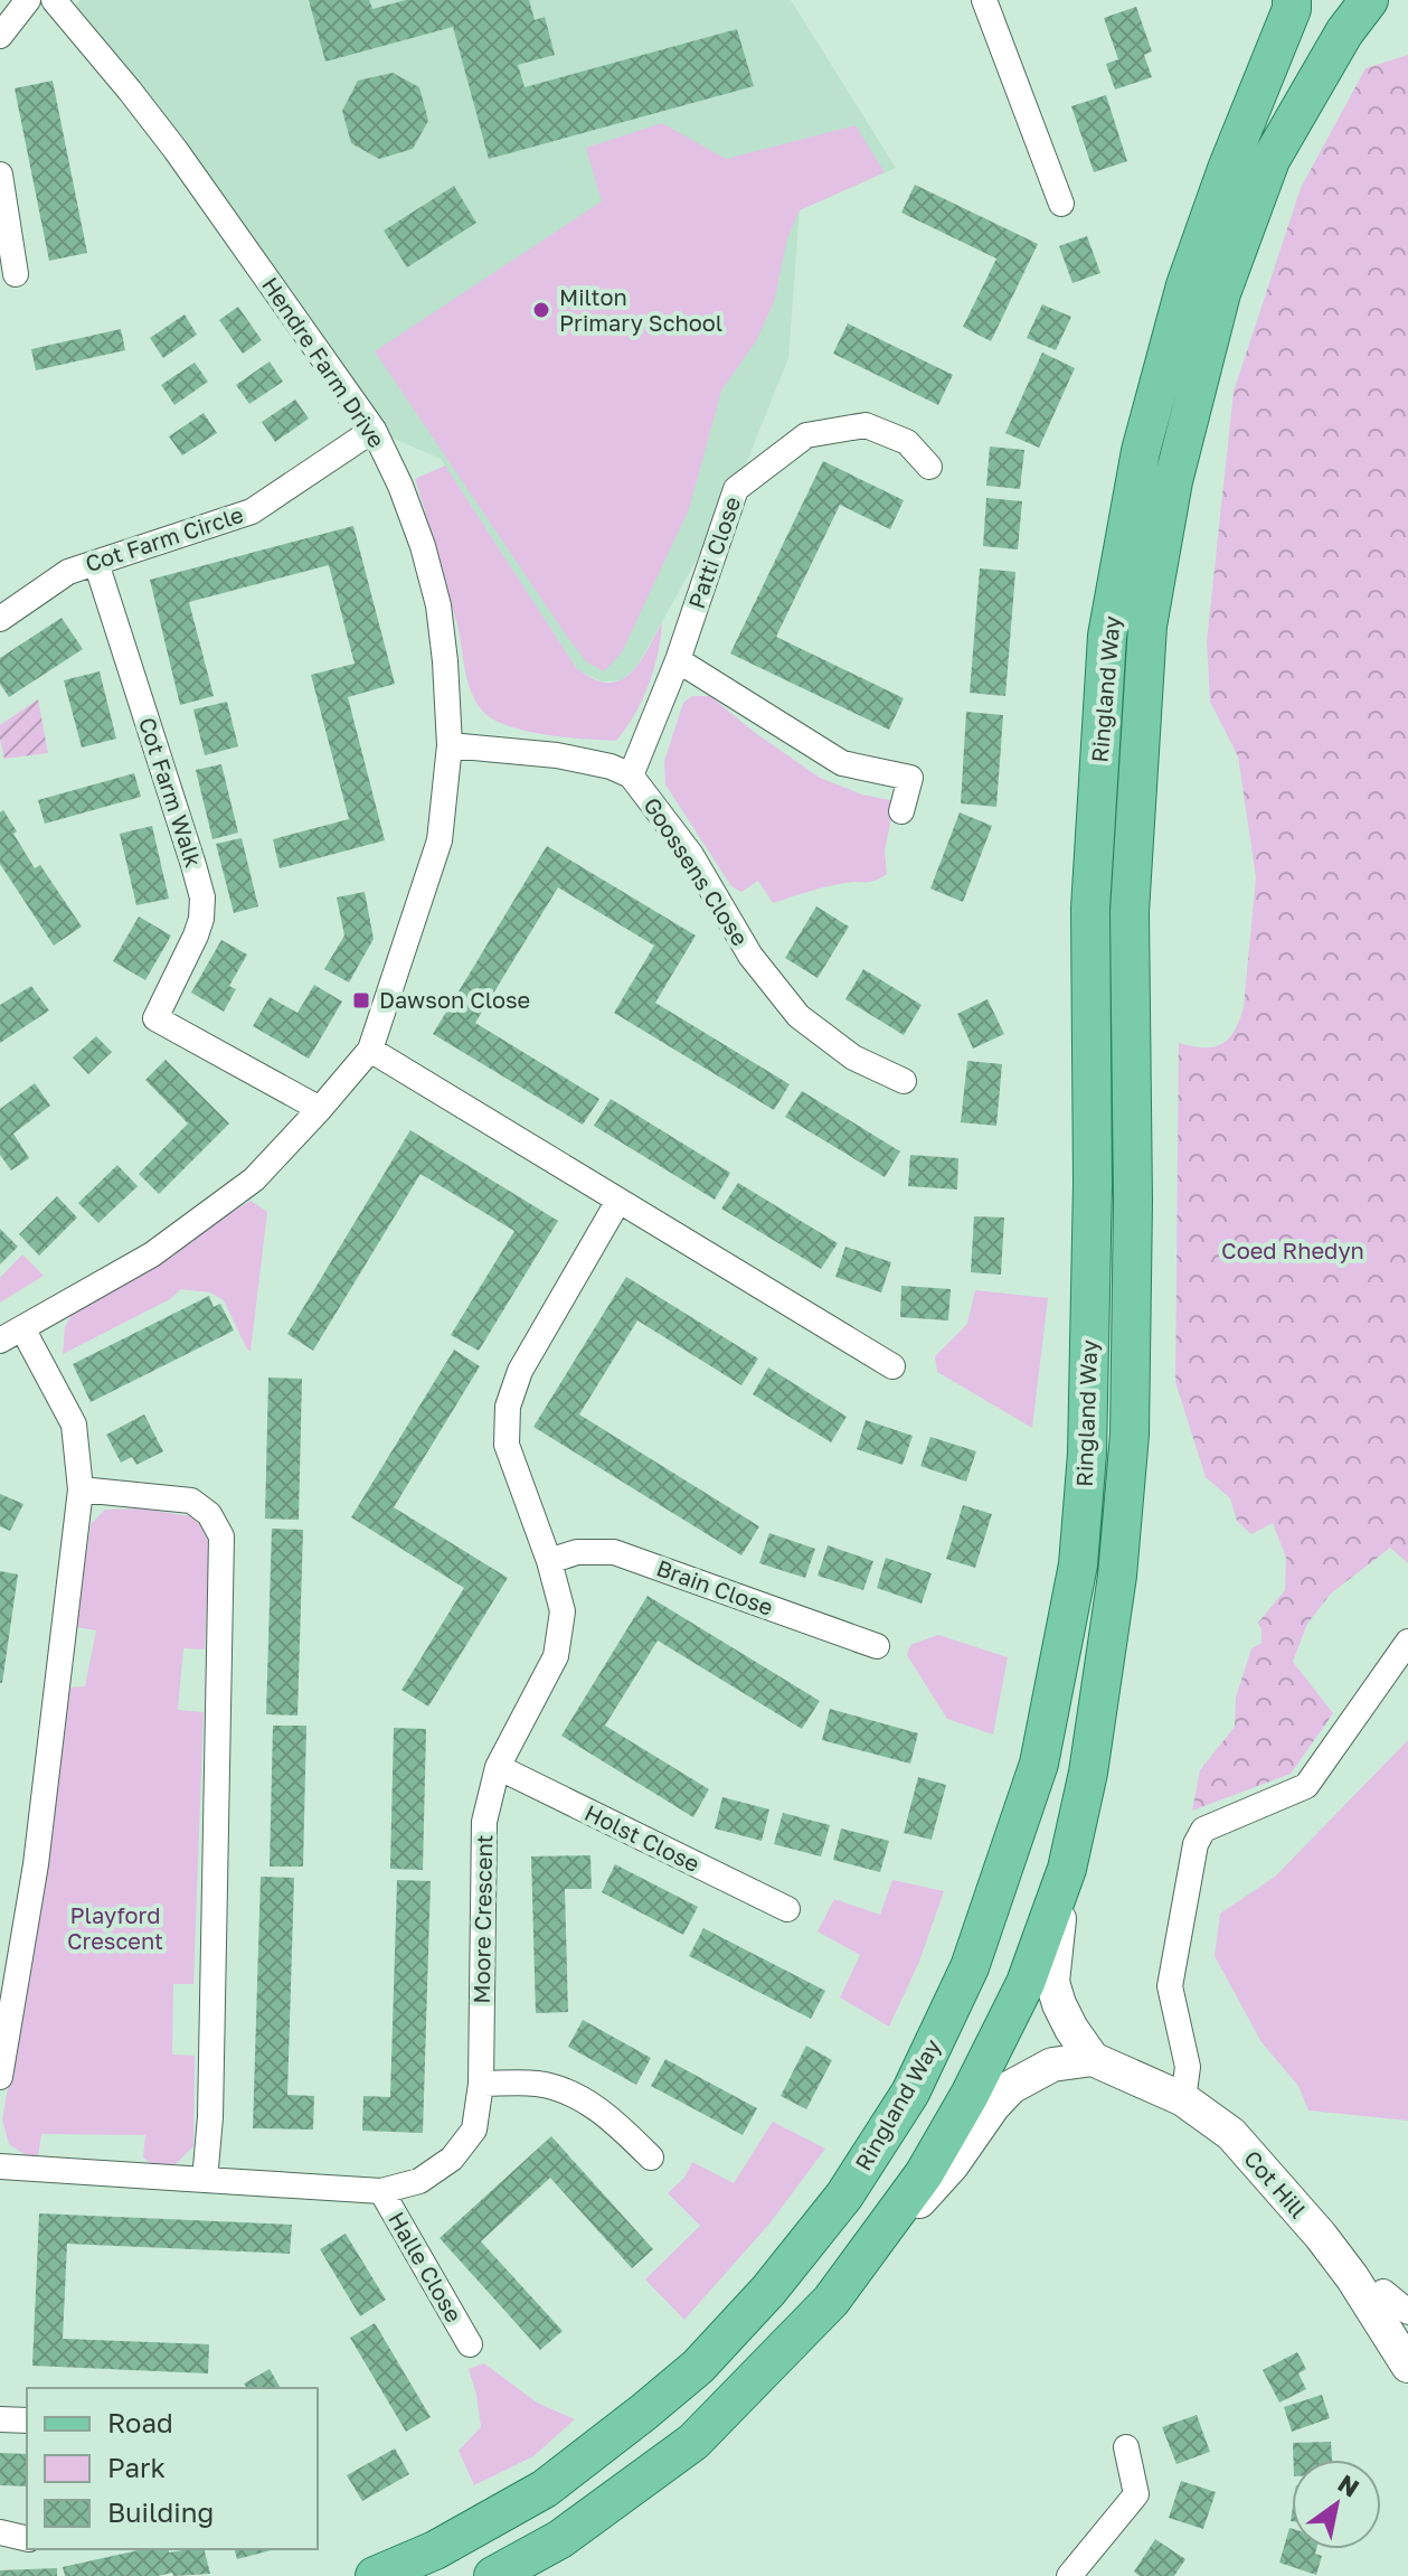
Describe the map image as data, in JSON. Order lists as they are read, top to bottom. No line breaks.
{"streets":{"main road":["Ringland Way"],"street":["Hendre Farm Drive","Cot Farm Circle","Patti Close","Cot Farm Walk","Goossens Close","Brain Close","Holst Close","Moore Crescent","Cot Hill","Halle Close"]},"crossings":[["Hendre Farm Drive","Cot Farm Circle"],["Hendre Farm Drive","Cot Farm Walk"],["Hendre Farm Drive","Goossens Close"],["Cot Farm Circle","Cot Farm Walk"],["Patti Close","Goossens Close"],["Brain Close","Moore Crescent"],["Holst Close","Moore Crescent"],["Moore Crescent","Halle Close"]],"parks":["Coed Rhedyn","Playford Crescent"],"places":{"other":["Milton Primary School"],"transit":["Dawson Close"]},"legend":["Road","Park","Building"],"north":"top right"}
